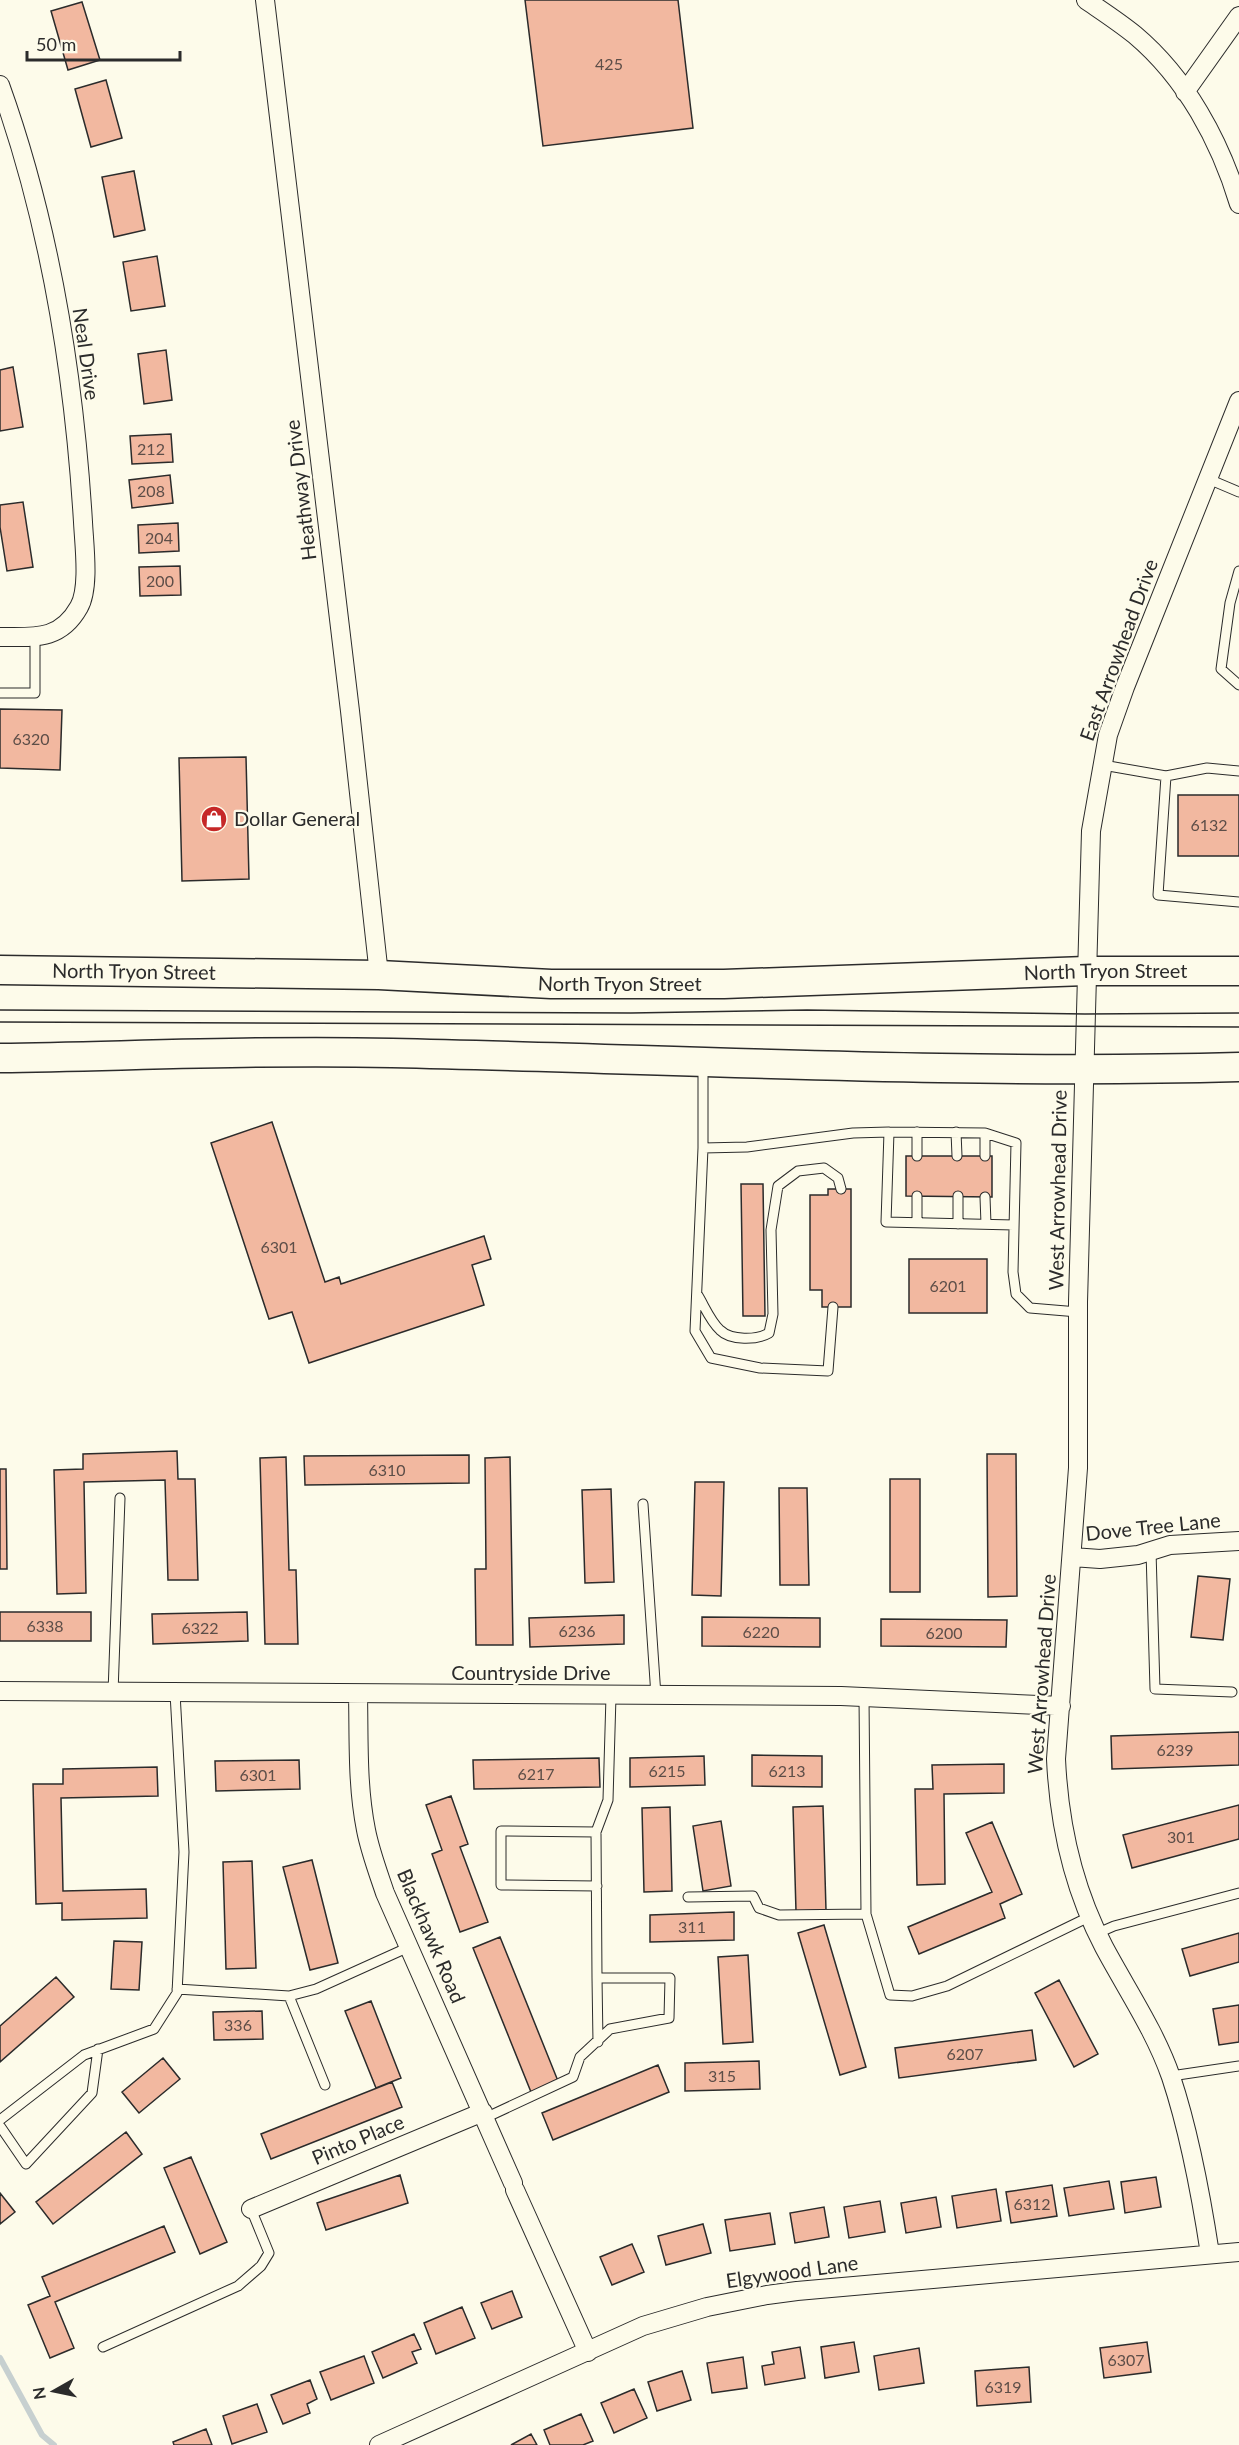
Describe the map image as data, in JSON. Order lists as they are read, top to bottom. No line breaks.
{"streets":{"main road":["North Tryon Street"],"street":["Neal Drive","Heathway Drive","East Arrowhead Drive","West Arrowhead Drive","Dove Tree Lane","Countryside Drive","Blackhawk Road","Pinto Place","Elgywood Lane"]},"crossings":[["Heathway Drive","North Tryon Street"],["East Arrowhead Drive","North Tryon Street"],["East Arrowhead Drive","West Arrowhead Drive"],["West Arrowhead Drive","Dove Tree Lane"],["West Arrowhead Drive","Countryside Drive"],["West Arrowhead Drive","Elgywood Lane"],["Countryside Drive","Blackhawk Road"],["Blackhawk Road","Pinto Place"],["Blackhawk Road","Elgywood Lane"]],"places":{"shop":["Dollar General"]},"house_numbers":["425","212","208","204","200","6320","6132","6301","6201","6310","6338","6322","6236","6220","6200","6239","6215","6213","6217","6301","301","311","336","6207","315","6312","6307","6319"],"scale_bar":"50 m","north":"left"}
